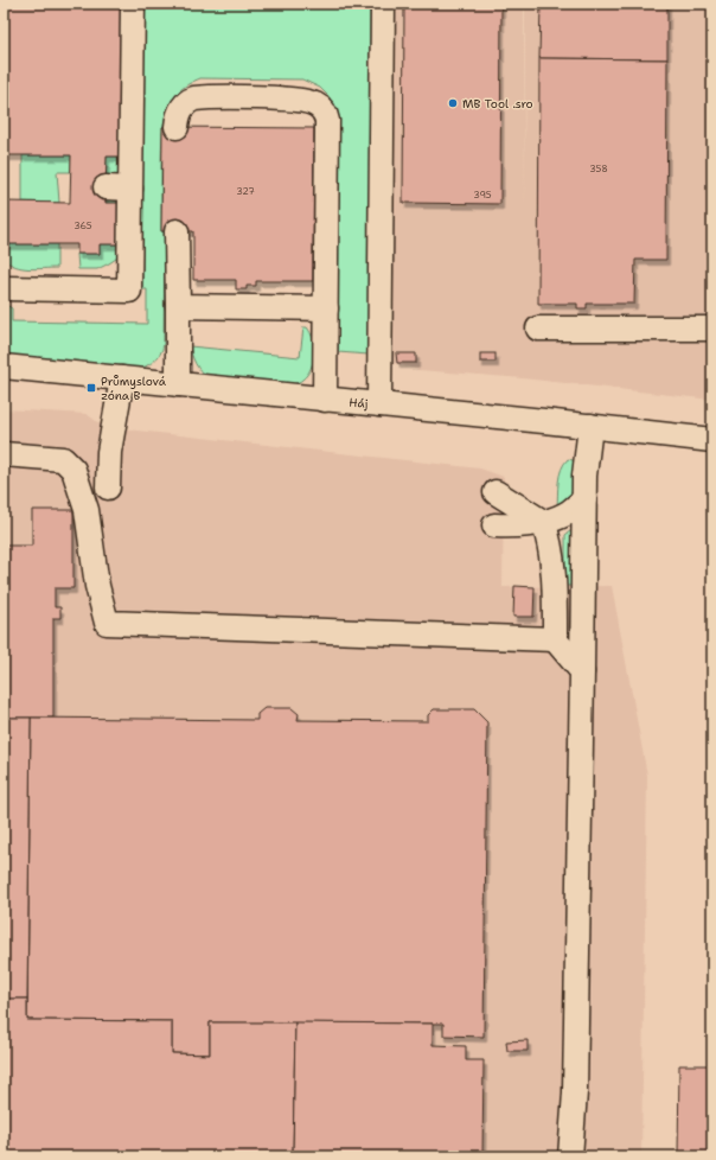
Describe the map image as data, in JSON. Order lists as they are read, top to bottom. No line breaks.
{"streets":{"street":["Háj"]},"places":{"other":["MB Tool .sro"],"transit":["Průmyslová zóna B"]},"house_numbers":["358","327","395","365"]}
